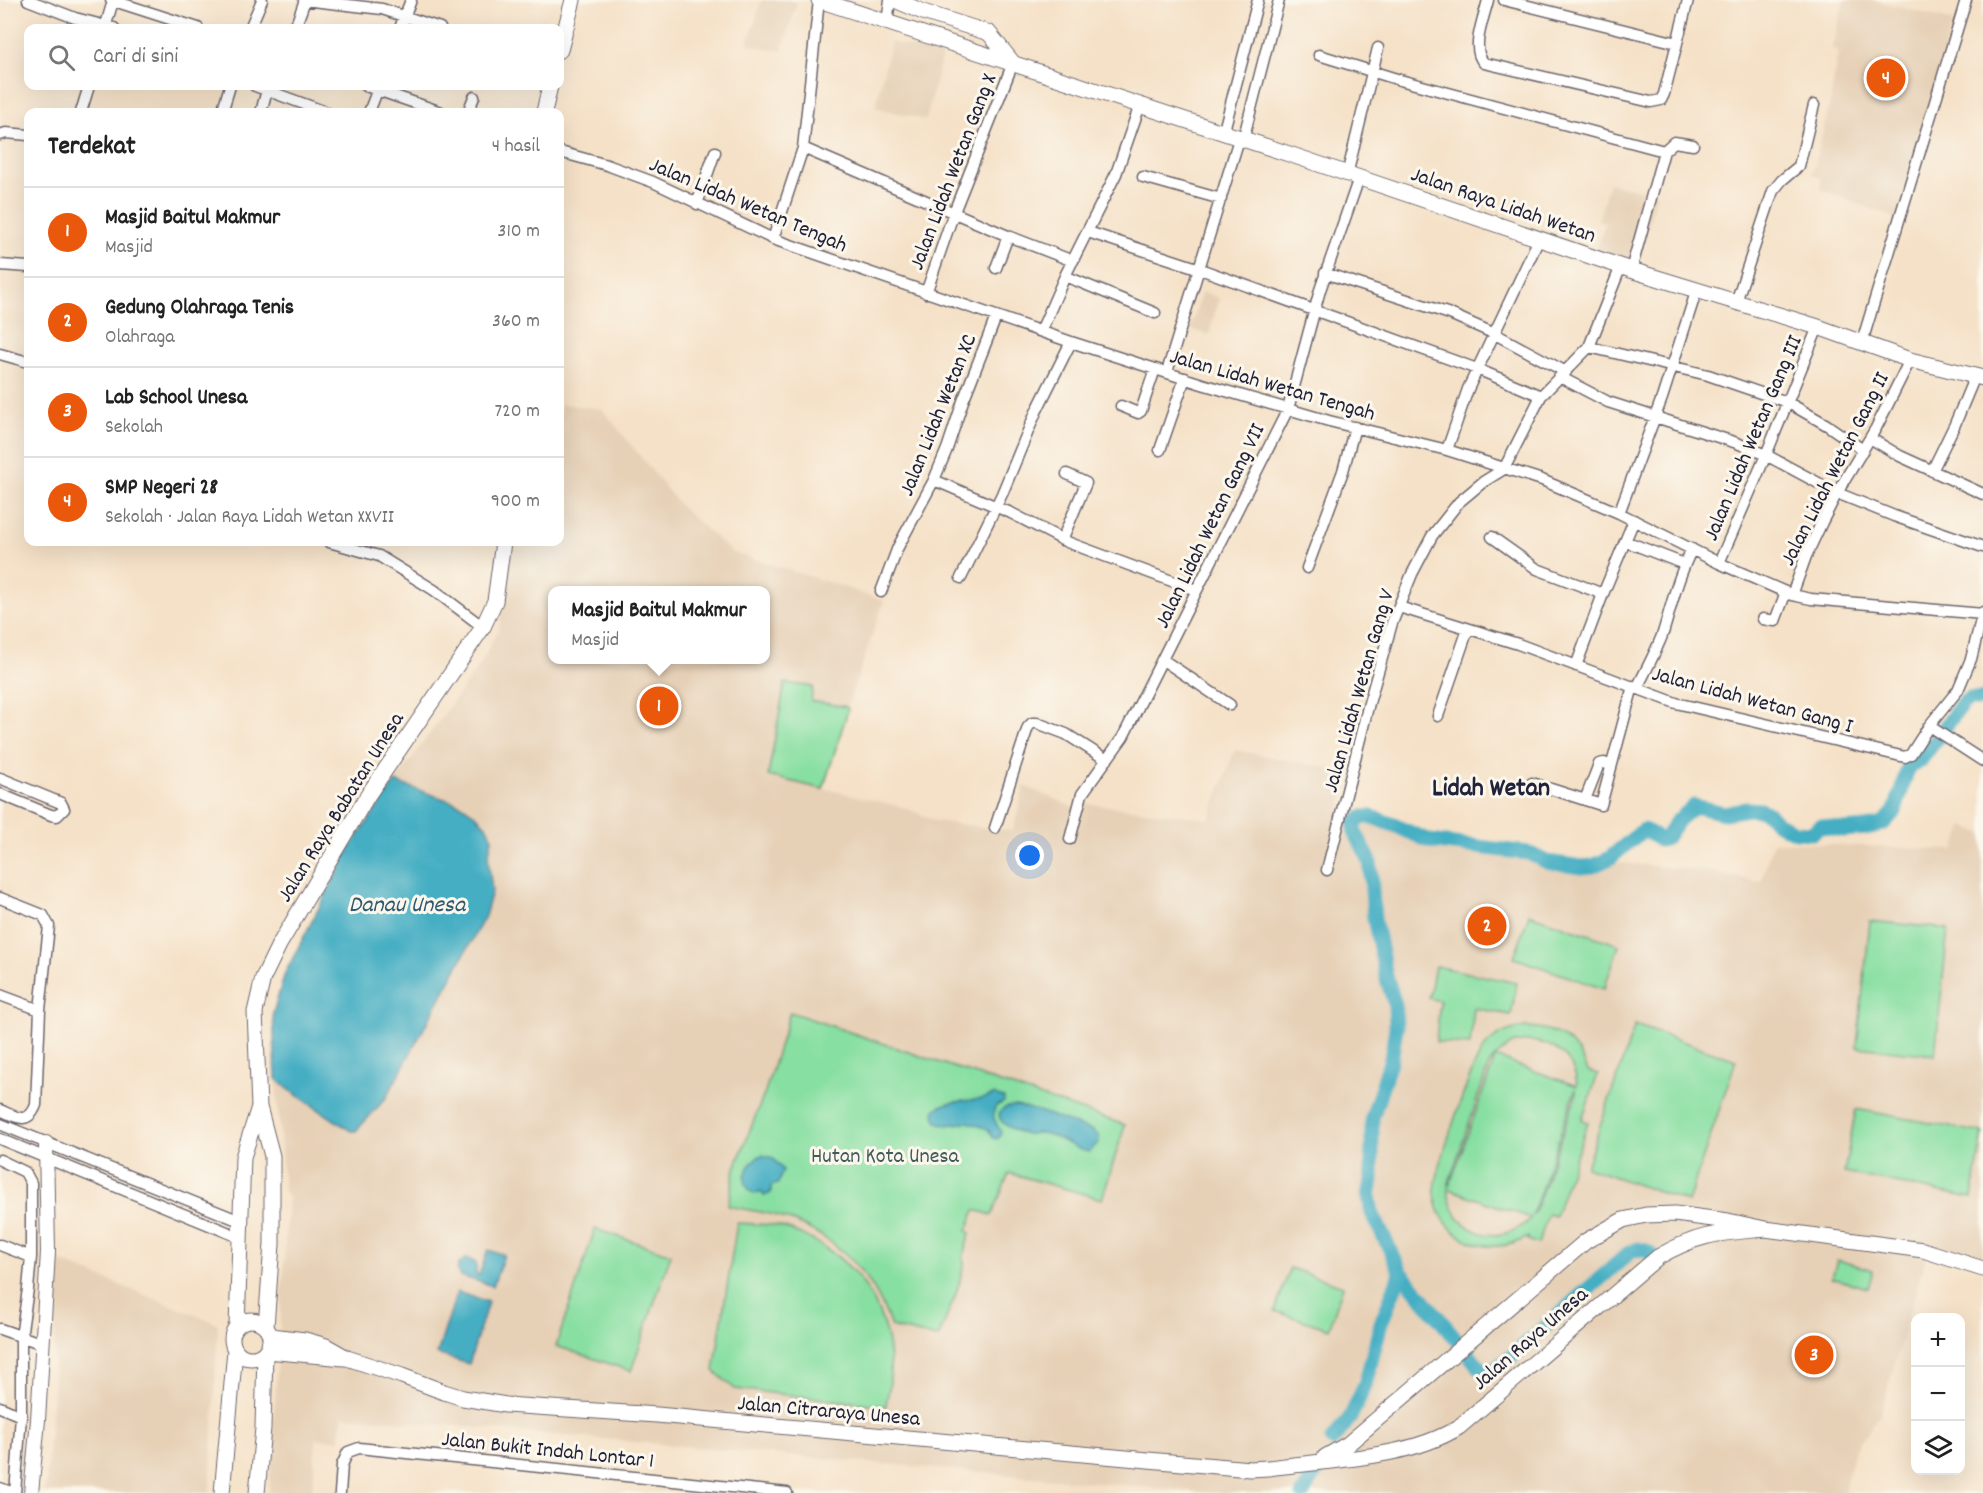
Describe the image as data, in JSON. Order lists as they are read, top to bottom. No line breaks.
{"streets":{"main road":["Jalan Raya Lidah Wetan","Jalan Raya Babatan Unesa","Jalan Raya Unesa","Jalan Citraraya Unesa"],"street":["Jalan Lidah Wetan Gang X","Jalan Lidah Wetan Tengah","Jalan Lidah Wetan XC","Jalan Lidah Wetan Gang III","Jalan Lidah Wetan Gang II","Jalan Lidah Wetan Gang VII","Jalan Lidah Wetan Gang V","Jalan Lidah Wetan Gang I","Jalan Bukit Indah Lontar 1"]},"crossings":[["Jalan Lidah Wetan Gang X","Jalan Lidah Wetan Tengah"],["Jalan Lidah Wetan Gang X","Jalan Raya Lidah Wetan"],["Jalan Lidah Wetan Tengah","Jalan Lidah Wetan XC"],["Jalan Lidah Wetan Tengah","Jalan Lidah Wetan Gang III"],["Jalan Lidah Wetan Tengah","Jalan Lidah Wetan Gang II"],["Jalan Lidah Wetan Tengah","Jalan Lidah Wetan Gang VII"],["Jalan Lidah Wetan Tengah","Jalan Lidah Wetan Gang V"],["Jalan Lidah Wetan Tengah","Jalan Lidah Wetan Gang I"],["Jalan Raya Lidah Wetan","Jalan Lidah Wetan Gang III"],["Jalan Raya Lidah Wetan","Jalan Lidah Wetan Gang II"],["Jalan Raya Lidah Wetan","Jalan Lidah Wetan Gang VII"],["Jalan Lidah Wetan Gang V","Jalan Lidah Wetan Gang I"],["Jalan Raya Unesa","Jalan Citraraya Unesa"]],"districts":["Lidah Wetan"],"water":["Danau Unesa"],"parks":["Hutan Kota Unesa"],"page":{"search":"Cari di sini","pins":["4","1","2","3"],"heading":["Terdekat","4 hasil"],"list":[{"mark":"1","name":"Masjid Baitul Makmur","note":"Masjid","value":"310 m"},{"mark":"2","name":"Gedung Olahraga Tenis","note":"Olahraga","value":"360 m"},{"mark":"3","name":"Lab School Unesa","note":"Sekolah","value":"720 m"},{"mark":"4","name":"SMP Negeri 28","note":"Sekolah · Jalan Raya Lidah Wetan XXVII","value":"900 m"}],"popup":["Masjid Baitul Makmur","Masjid"],"map_buttons":["+","−"]}}
